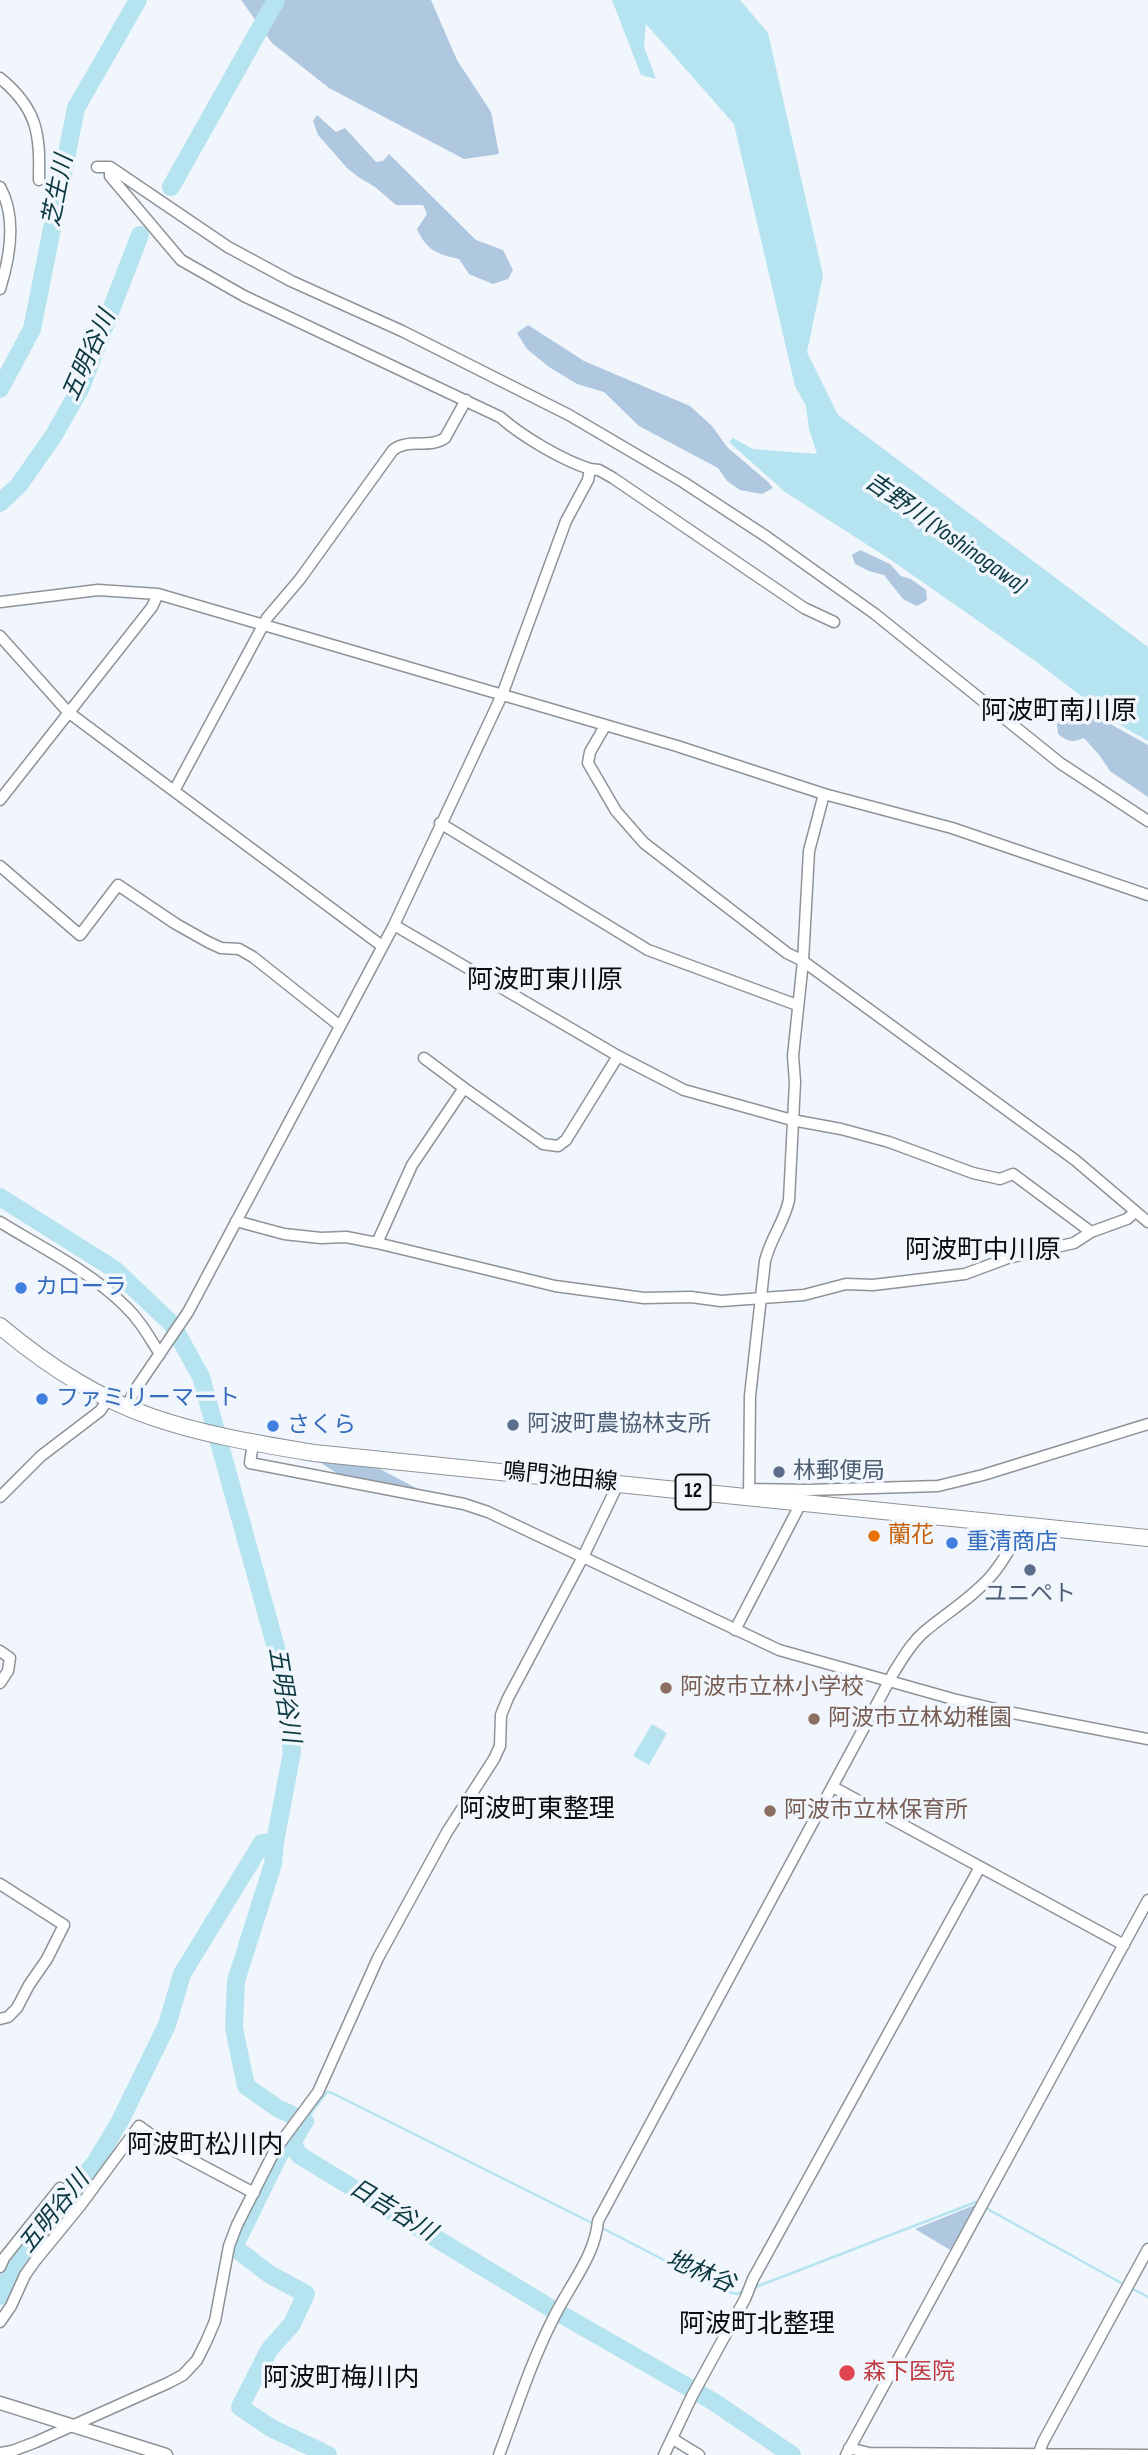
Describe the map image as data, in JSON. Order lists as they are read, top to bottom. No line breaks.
{"streets":{"main road":["鳴門池田線","12"]},"districts":["阿波町南川原","阿波町東川原","阿波町中川原","阿波町東整理","阿波町松川内","阿波町北整理","阿波町梅川内"],"water":["芝生川","五明谷川","吉野川 (Yoshinogawa)","日吉谷川","地林谷"],"places":["カローラ","ファミリーマート","阿波町農協林支所","さくら","林郵便局","蘭花","重清商店","ユニペト","阿波市立林小学校","阿波市立林幼稚園","阿波市立林保育所","森下医院"]}
